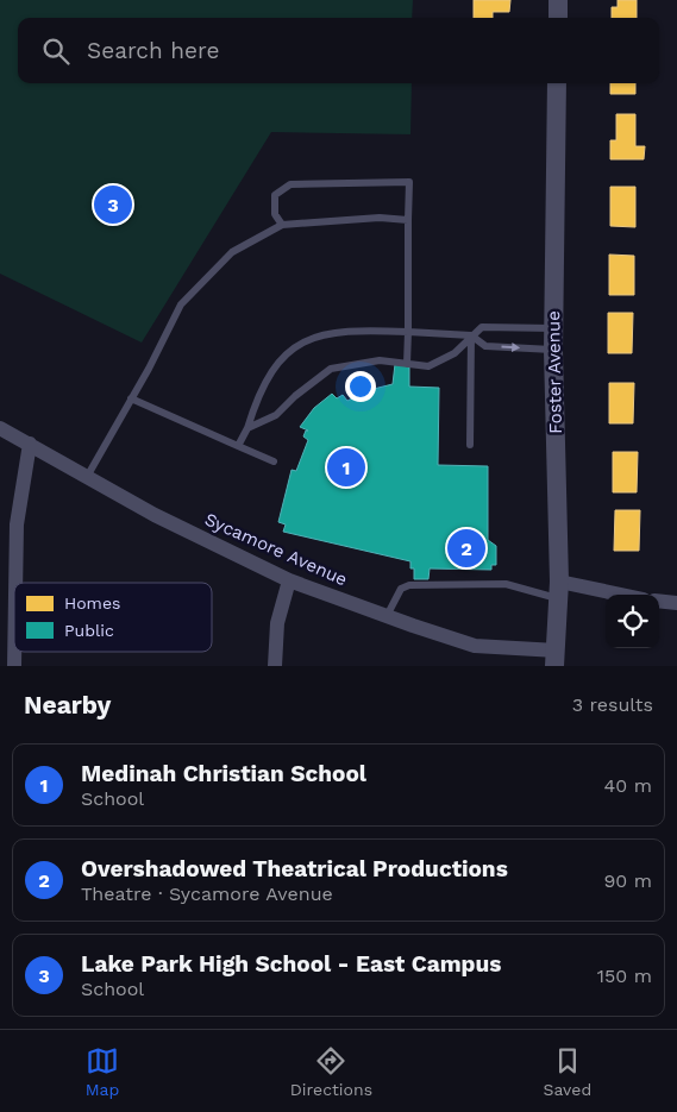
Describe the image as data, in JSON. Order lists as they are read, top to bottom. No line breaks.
{"streets":{"street":["Foster Avenue","Sycamore Avenue"]},"crossings":[["Foster Avenue","Sycamore Avenue"]],"legend":["Homes","Public"],"page":{"search":"Search here","pins":["3","1","2"],"heading":["Nearby","3 results"],"list":[{"mark":"1","name":"Medinah Christian School","note":"School","value":"40 m"},{"mark":"2","name":"Overshadowed Theatrical Productions","note":"Theatre · Sycamore Avenue","value":"90 m"},{"mark":"3","name":"Lake Park High School - East Campus","note":"School","value":"150 m"}],"nav":["Map","Directions","Saved"]}}
